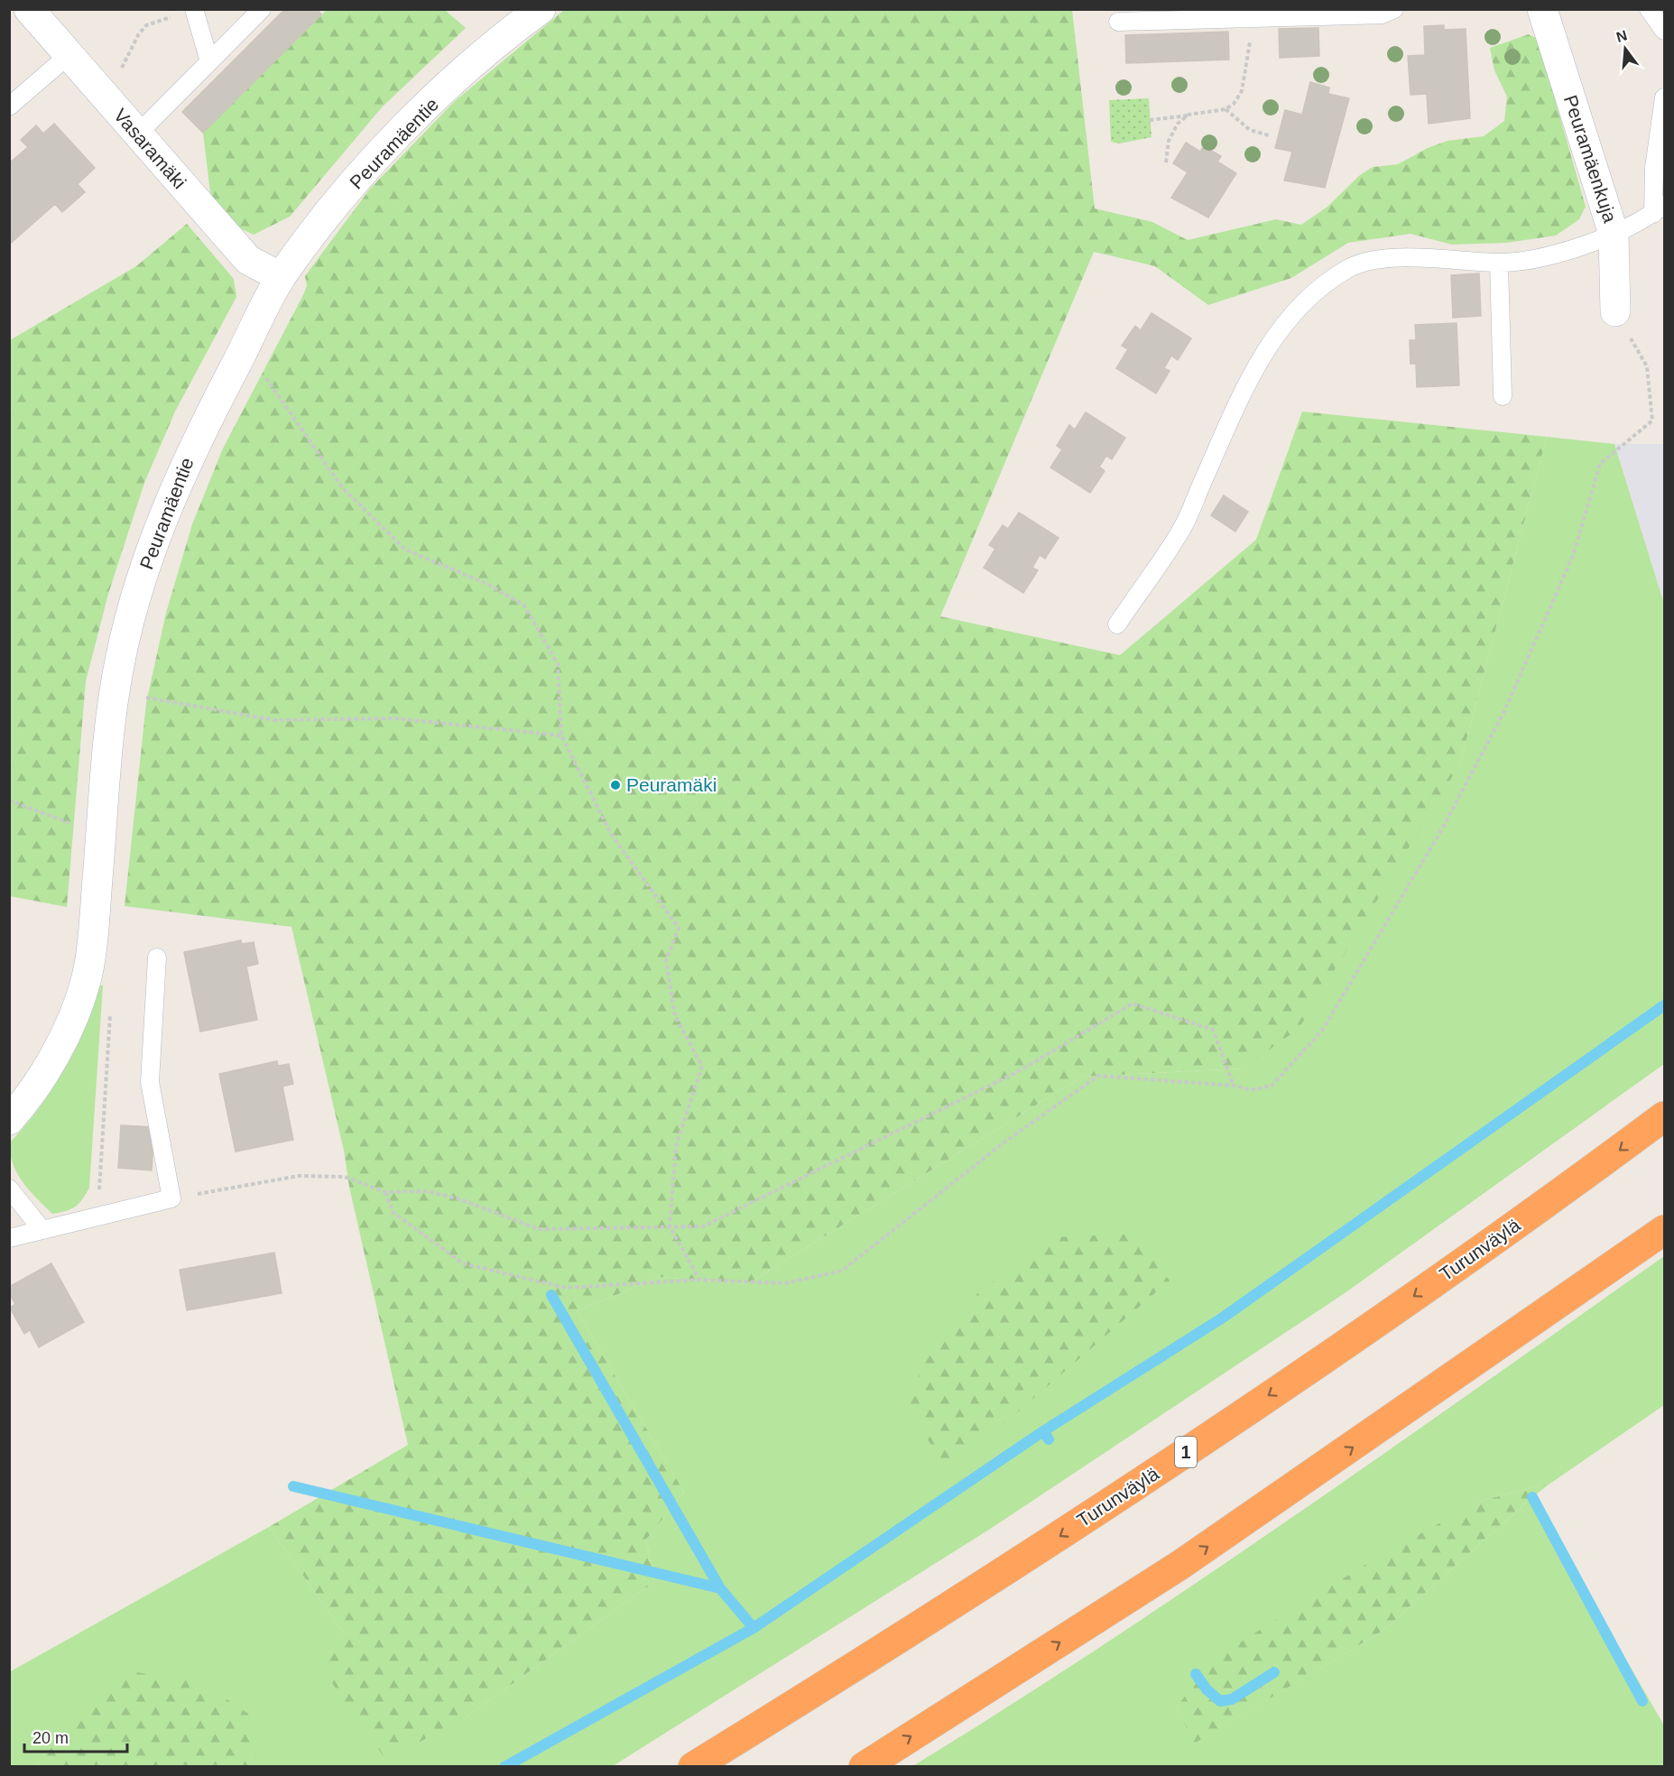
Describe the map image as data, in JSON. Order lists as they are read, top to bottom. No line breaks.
{"streets":{"highway":["Turunväylä","1"],"street":["Peuramäentie","Vasaramäki","Peuramäenkuja"]},"crossings":[["Peuramäentie","Vasaramäki"]],"places":["Peuramäki"],"scale_bar":"20 m","north":"top"}
